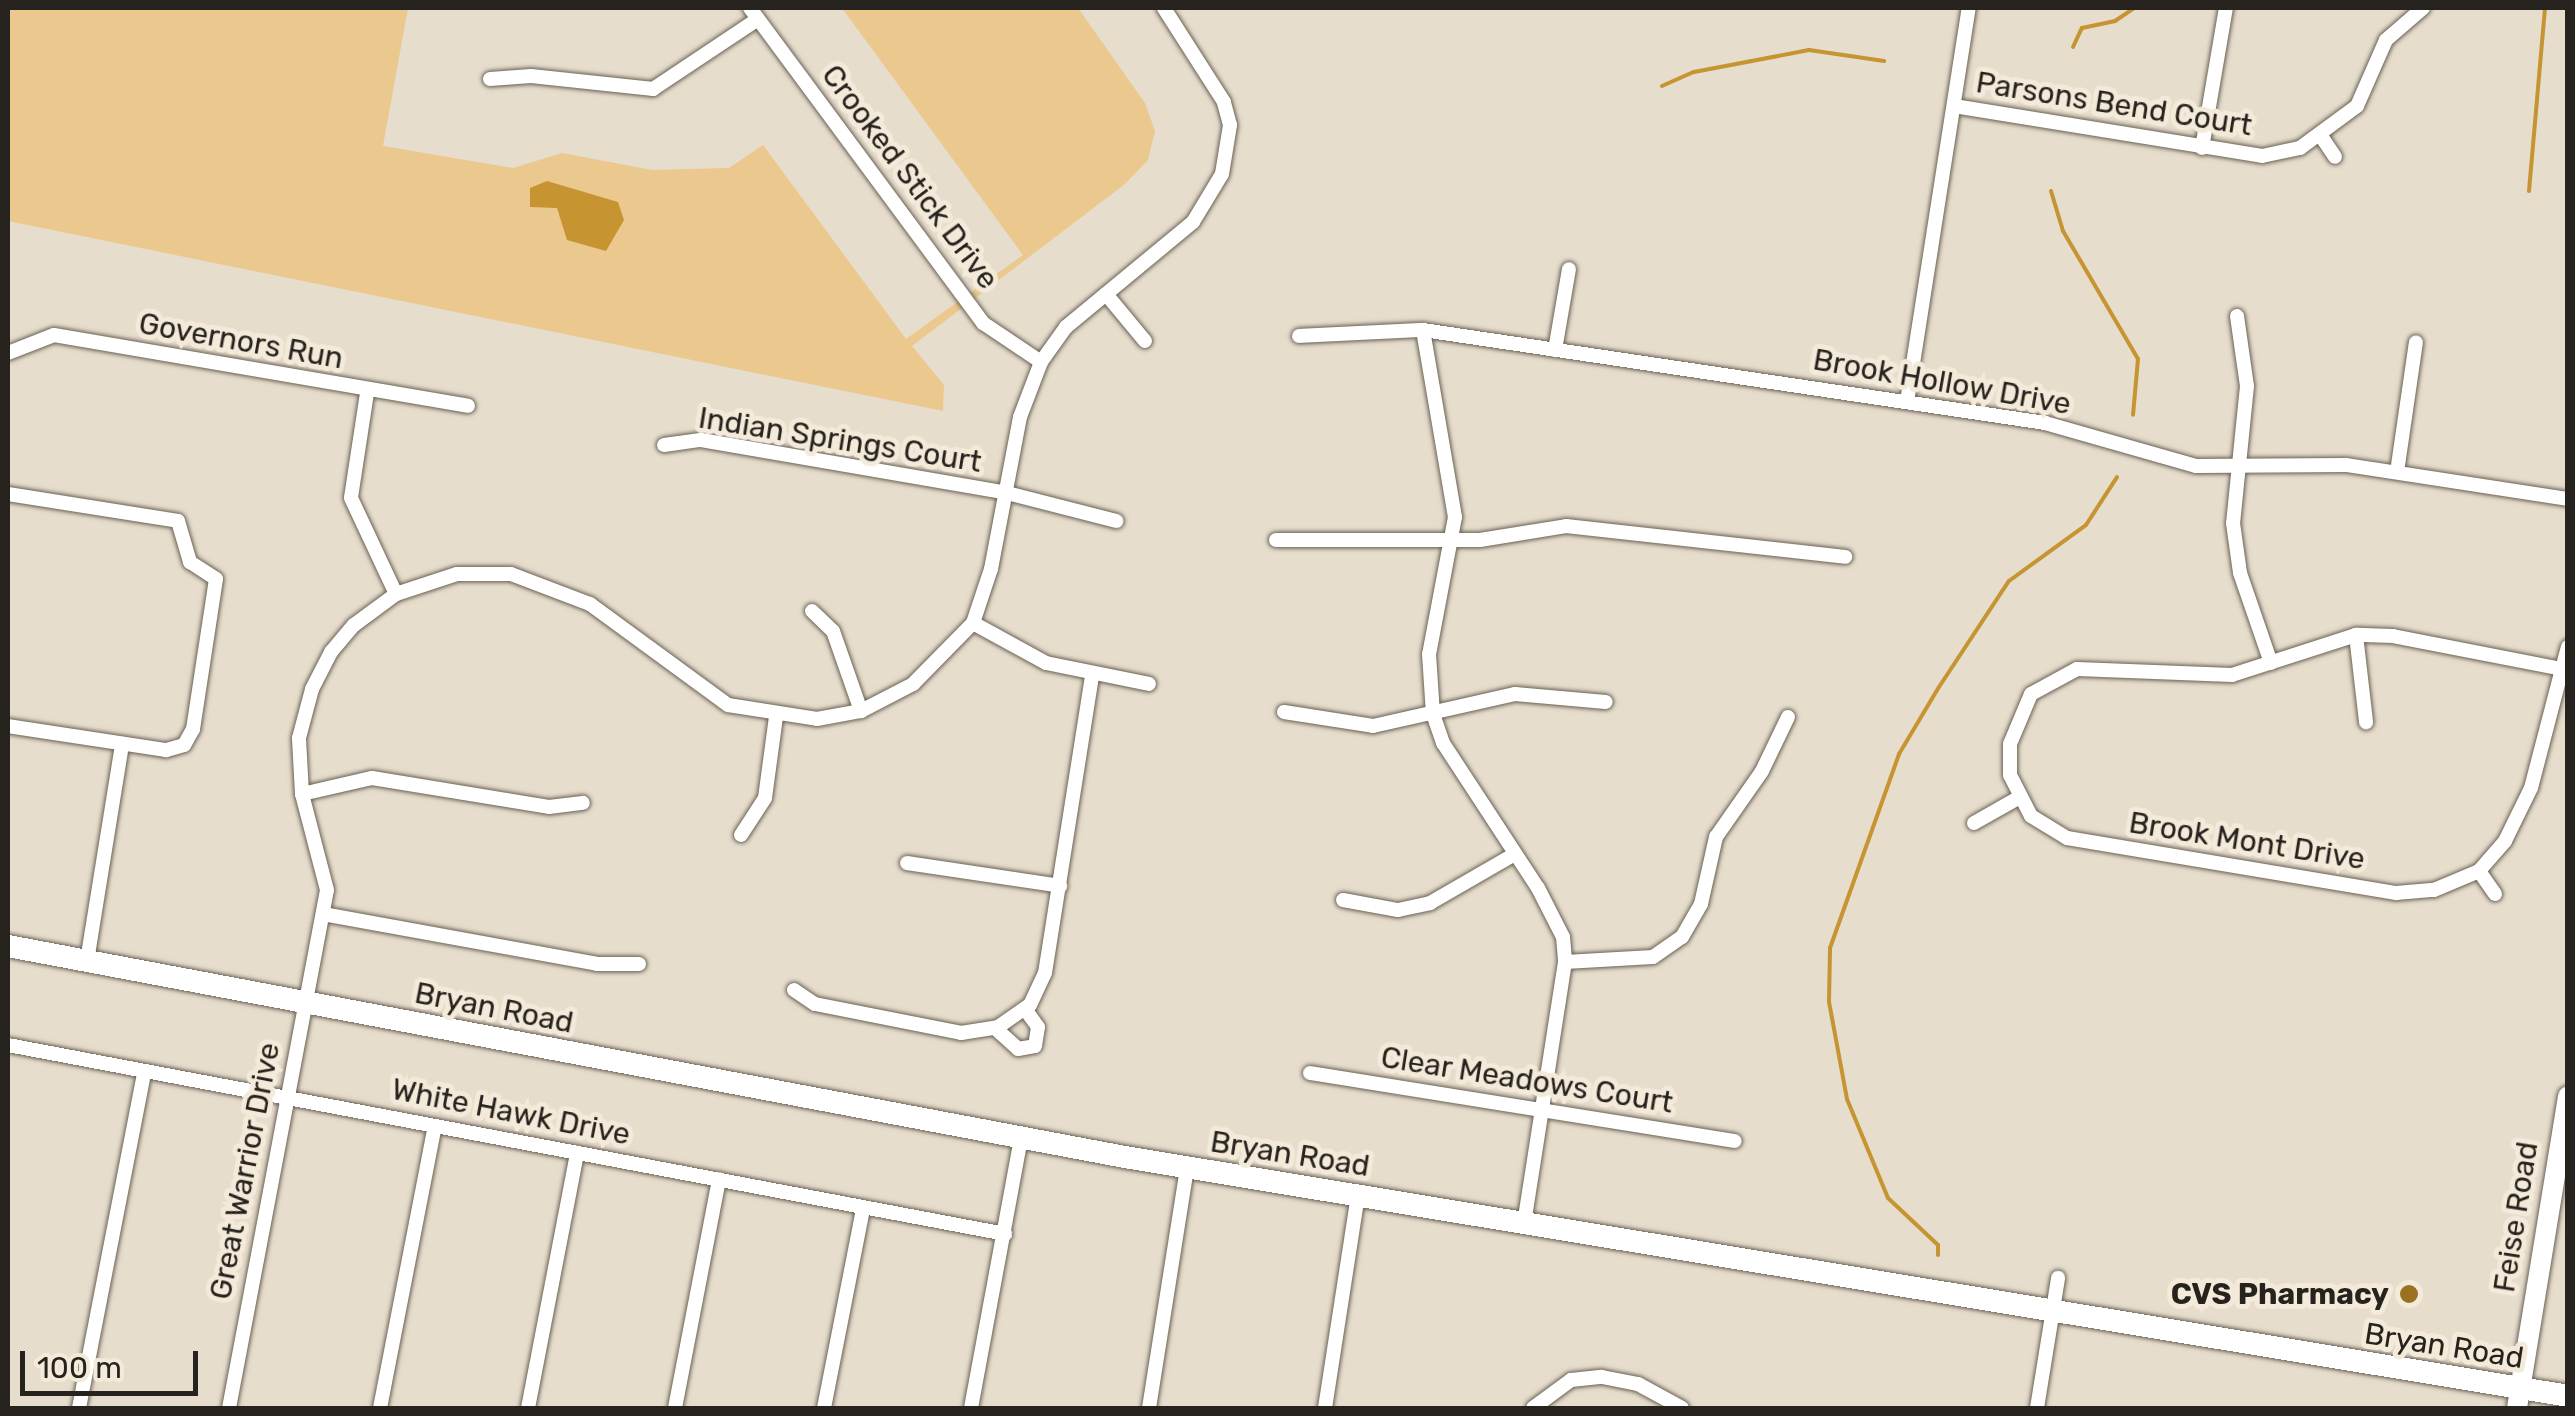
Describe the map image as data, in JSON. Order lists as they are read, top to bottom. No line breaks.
{"streets":{"main road":["Bryan Road","Feise Road"],"street":["Parsons Bend Court","Crooked Stick Drive","Governors Run","Brook Hollow Drive","Indian Springs Court","Brook Mont Drive","Clear Meadows Court","White Hawk Drive","Great Warrior Drive"]},"crossings":[["Bryan Road","Great Warrior Drive"],["Bryan Road","Feise Road"],["White Hawk Drive","Great Warrior Drive"]],"places":["CVS Pharmacy"],"scale_bar":"100 m"}
